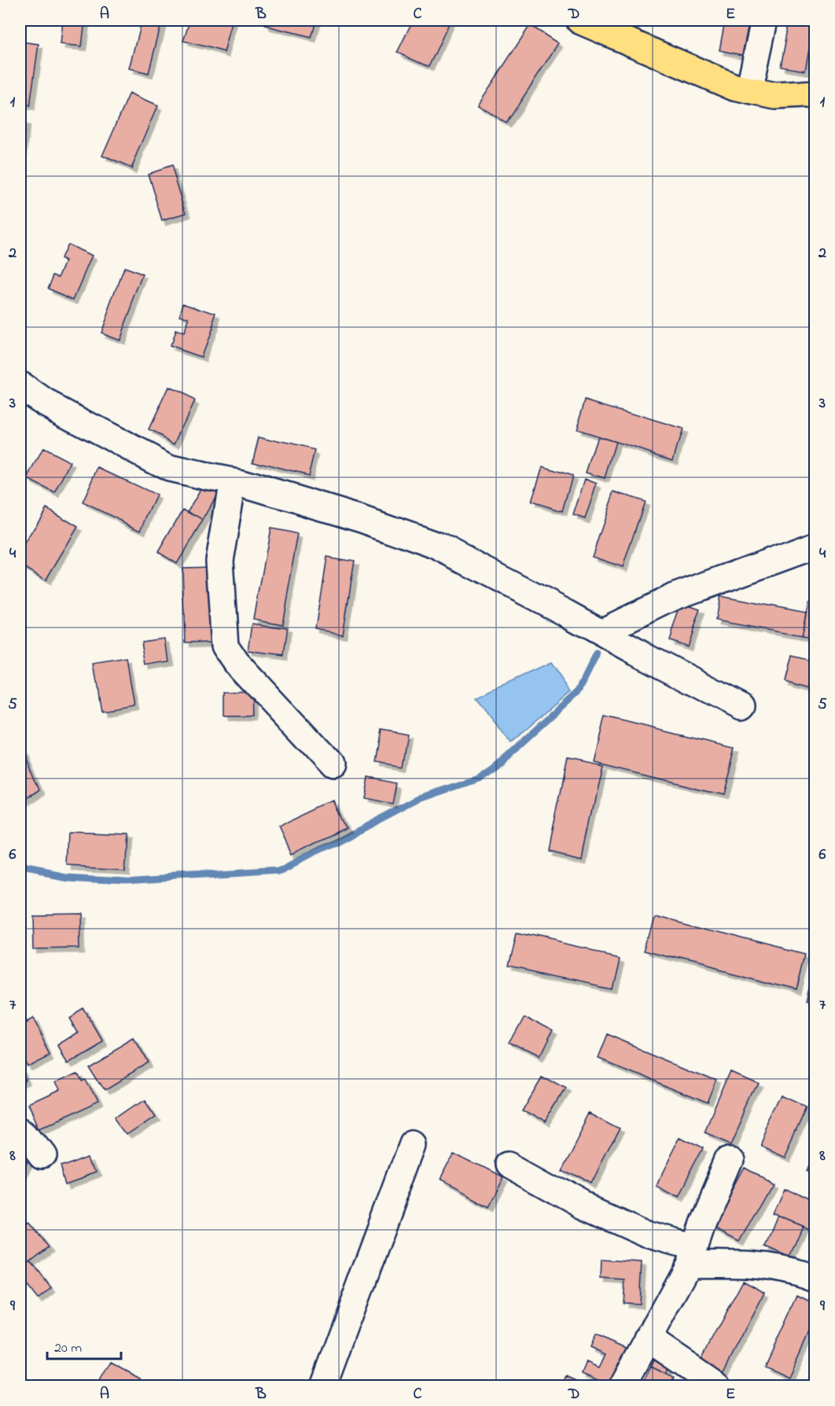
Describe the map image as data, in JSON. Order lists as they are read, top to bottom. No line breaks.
{"scale_bar":"20 m","grid":{"columns":["A","B","C","D","E"],"rows":["1","2","3","4","5","6","7","8","9"]}}
